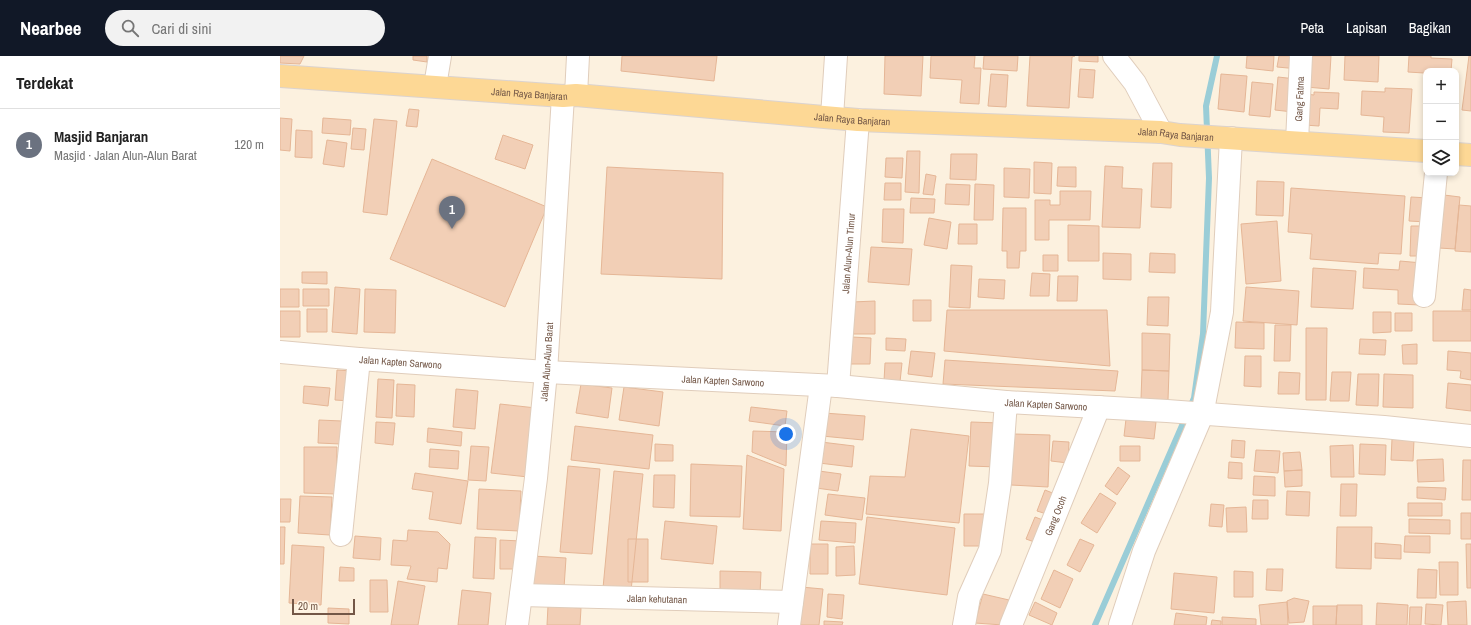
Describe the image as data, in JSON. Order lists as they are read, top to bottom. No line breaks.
{"streets":{"main road":["Jalan Raya Banjaran"],"street":["Gang Fatma","Jalan Alun-Alun Timur","Jalan Alun-Alun Barat","Jalan Kapten Sarwono","Gang Ocoh","Jalan kehutanan"]},"crossings":[["Jalan Raya Banjaran","Gang Fatma"],["Jalan Raya Banjaran","Jalan Alun-Alun Timur"],["Jalan Raya Banjaran","Jalan Alun-Alun Barat"],["Jalan Alun-Alun Timur","Jalan Kapten Sarwono"],["Jalan Alun-Alun Barat","Jalan Kapten Sarwono"],["Jalan Alun-Alun Barat","Jalan kehutanan"],["Jalan Kapten Sarwono","Gang Ocoh"]],"scale_bar":"20 m","page":{"header":"Nearbee","search":"Cari di sini","nav":["Peta","Lapisan","Bagikan"],"heading":"Terdekat","map_buttons":["+","−"],"list":[{"mark":"1","name":"Masjid Banjaran","note":"Masjid · Jalan Alun-Alun Barat","value":"120 m"}],"pins":"1","scale":"20 m"}}
